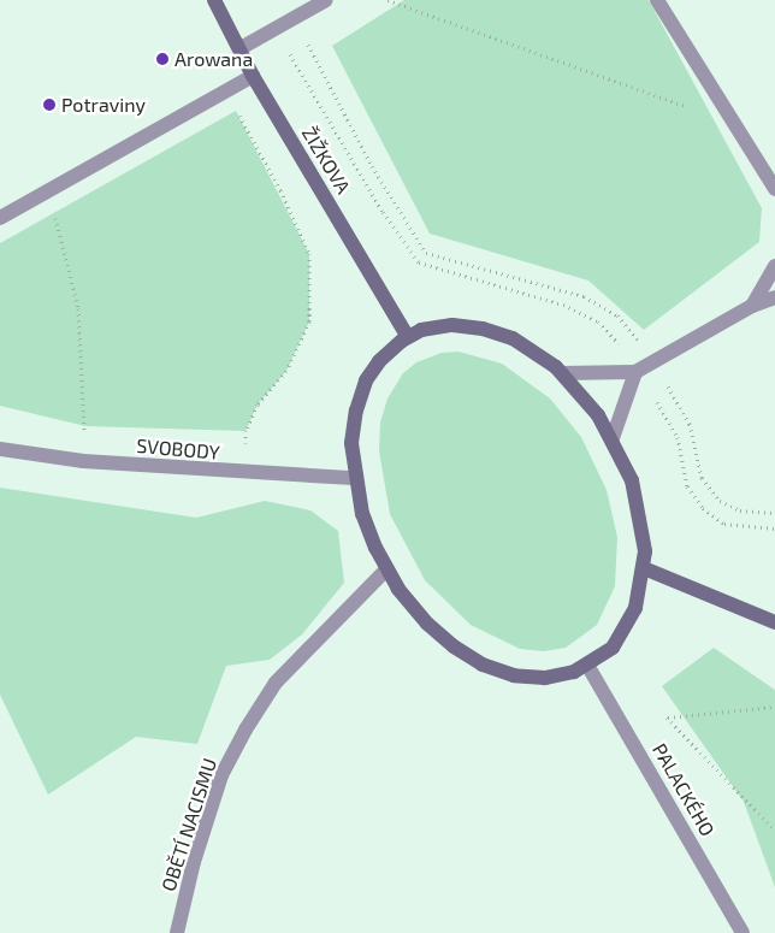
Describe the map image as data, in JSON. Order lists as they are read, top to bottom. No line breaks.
{"streets":{"street":["ŽIŽKOVA","SVOBODY","PALACKÉHO","OBĚTÍ NACISMU"]},"places":["Arowana","Potraviny"]}
